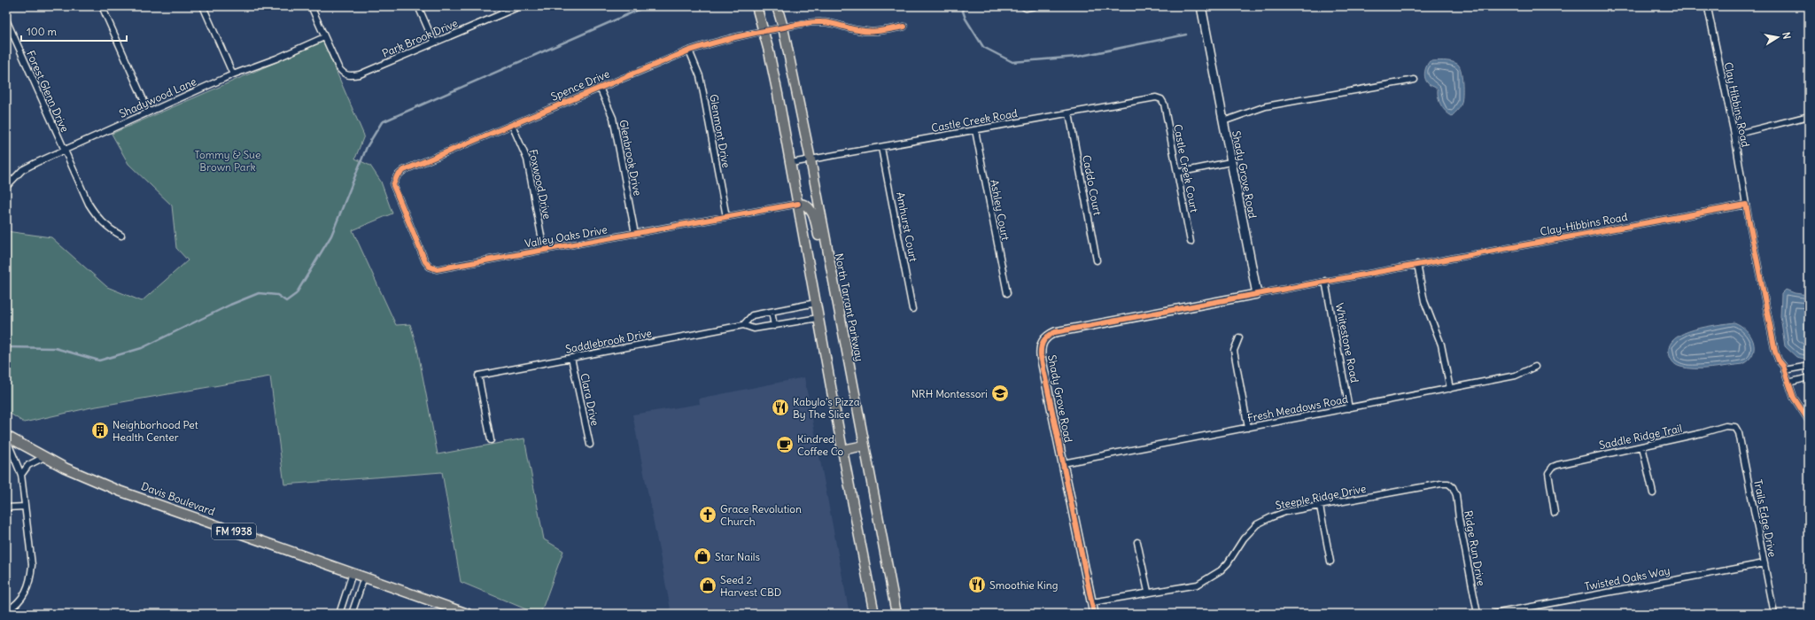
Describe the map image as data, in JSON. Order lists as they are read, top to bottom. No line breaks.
{"streets":{"main road":["North Tarrant Parkway","Davis Boulevard","FM 1938"],"street":["Park Brook Drive","Spence Drive","Forest Glenn Drive","Shadywood Lane","Clay Hibbins Road","Castle Creek Road","Glenmont Drive","Glenbrook Drive","Castle Creek Court","Shady Grove Road","Foxwood Drive","Caddo Court","Ashley Court","Clay-Hibbins Road","Amhurst Court","Valley Oaks Drive","Saddlebrook Drive","Whitestone Road","Clara Drive","Fresh Meadows Road","Saddle Ridge Trail","Steeple Ridge Drive","Trails Edge Drive","Ridge Run Drive","Twisted Oaks Way"]},"crossings":[["Park Brook Drive","Shadywood Lane"],["Spence Drive","Glenmont Drive"],["Spence Drive","Glenbrook Drive"],["Spence Drive","Foxwood Drive"],["Spence Drive","Valley Oaks Drive"],["Spence Drive","North Tarrant Parkway"],["Forest Glenn Drive","Shadywood Lane"],["Clay Hibbins Road","Clay-Hibbins Road"],["Castle Creek Road","Castle Creek Court"],["Castle Creek Road","Caddo Court"],["Castle Creek Road","Ashley Court"],["Castle Creek Road","Amhurst Court"],["Castle Creek Road","North Tarrant Parkway"],["Glenmont Drive","Valley Oaks Drive"],["Glenbrook Drive","Valley Oaks Drive"],["Shady Grove Road","Clay-Hibbins Road"],["Shady Grove Road","Fresh Meadows Road"],["Shady Grove Road","Steeple Ridge Drive"],["Foxwood Drive","Valley Oaks Drive"],["Clay-Hibbins Road","Whitestone Road"],["Saddlebrook Drive","Clara Drive"],["Whitestone Road","Fresh Meadows Road"],["Saddle Ridge Trail","Trails Edge Drive"],["Steeple Ridge Drive","Ridge Run Drive"],["Trails Edge Drive","Twisted Oaks Way"]],"parks":["Tommy & Sue Brown Park"],"places":{"school or university":["NRH Montessori"],"restaurant":["Kabylo's Pizza By The Slice","Smoothie King"],"building":["Neighborhood Pet Health Center"],"cafe":["Kindred Coffee Co"],"church":["Grace Revolution Church"],"shop":["Star Nails","Seed 2 Harvest CBD"]},"scale_bar":"100 m","north":"right"}
